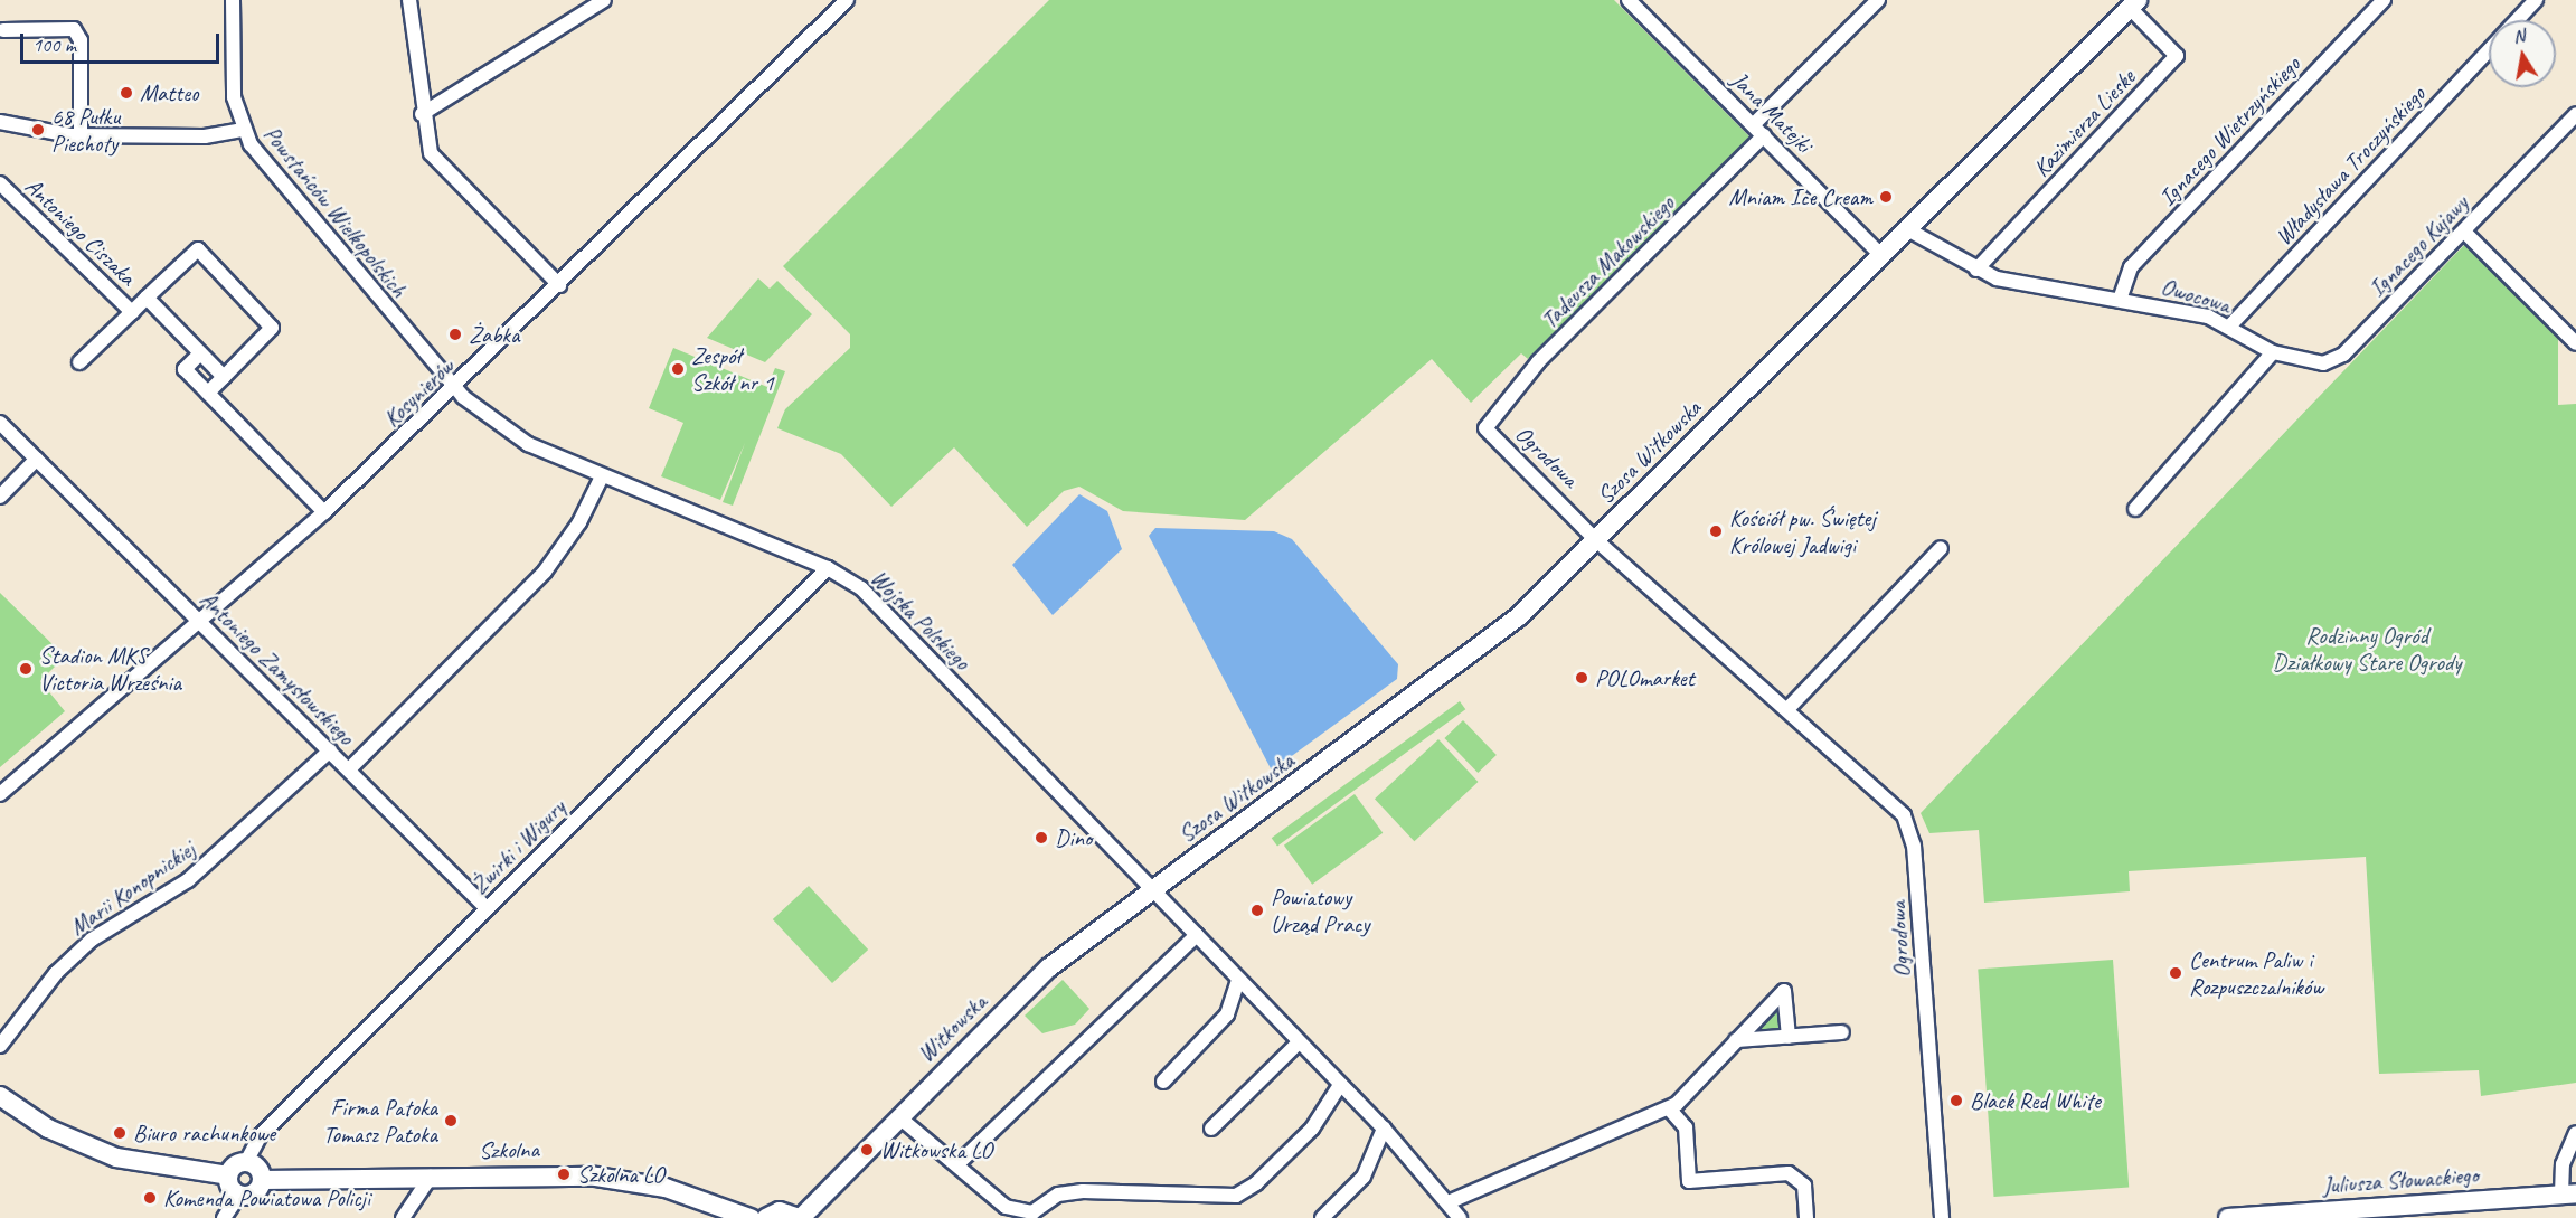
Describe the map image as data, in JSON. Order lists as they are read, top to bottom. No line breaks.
{"streets":{"street":["Jana Matejki","Kazimierza Lieske","Ignacego Wietrzyńskiego","Władysława Troczyńskiego","Powstańców Wielkopolskich","Antoniego Ciszaka","Ignacego Kujawy","Tadeusza Makowskiego","Owocowa","Kosynierów","Szosa Witkowska","Ogrodowa","Wojska Polskiego","Antoniego Zamysłowskiego","Żwirki i Wigury","Marii Konopnickiej","Witkowska","Szkolna","Juliusza Słowackiego"]},"crossings":[["Jana Matejki","Tadeusza Makowskiego"],["Jana Matejki","Szosa Witkowska"],["Kazimierza Lieske","Owocowa"],["Kazimierza Lieske","Szosa Witkowska"],["Ignacego Wietrzyńskiego","Owocowa"],["Władysława Troczyńskiego","Owocowa"],["Powstańców Wielkopolskich","Kosynierów"],["Powstańców Wielkopolskich","Wojska Polskiego"],["Ignacego Kujawy","Owocowa"],["Tadeusza Makowskiego","Ogrodowa"],["Owocowa","Szosa Witkowska"],["Kosynierów","Wojska Polskiego"],["Kosynierów","Antoniego Zamysłowskiego"],["Szosa Witkowska","Ogrodowa"],["Szosa Witkowska","Wojska Polskiego"],["Szosa Witkowska","Witkowska"],["Wojska Polskiego","Żwirki i Wigury"],["Wojska Polskiego","Witkowska"],["Antoniego Zamysłowskiego","Żwirki i Wigury"],["Antoniego Zamysłowskiego","Marii Konopnickiej"]],"parks":["Rodzinny Ogród Działkowy Stare Ogrody"],"places":["Matteo","68 Pułku Piechoty","Mniam Ice Cream","Żabka","Zespół Szkół nr 1","Kościół pw. Świętej Królowej Jadwigi","Stadion MKS Victoria Września","POLOmarket","Dino","Powiatowy Urząd Pracy","Centrum Paliw i Rozpuszczalników","Black Red White","Firma Patoka Tomasz Patoka","Biuro rachunkowe","Witkowska LO","Szkolna LO","Komenda Powiatowa Policji"],"scale_bar":"100 m","north":"top"}
